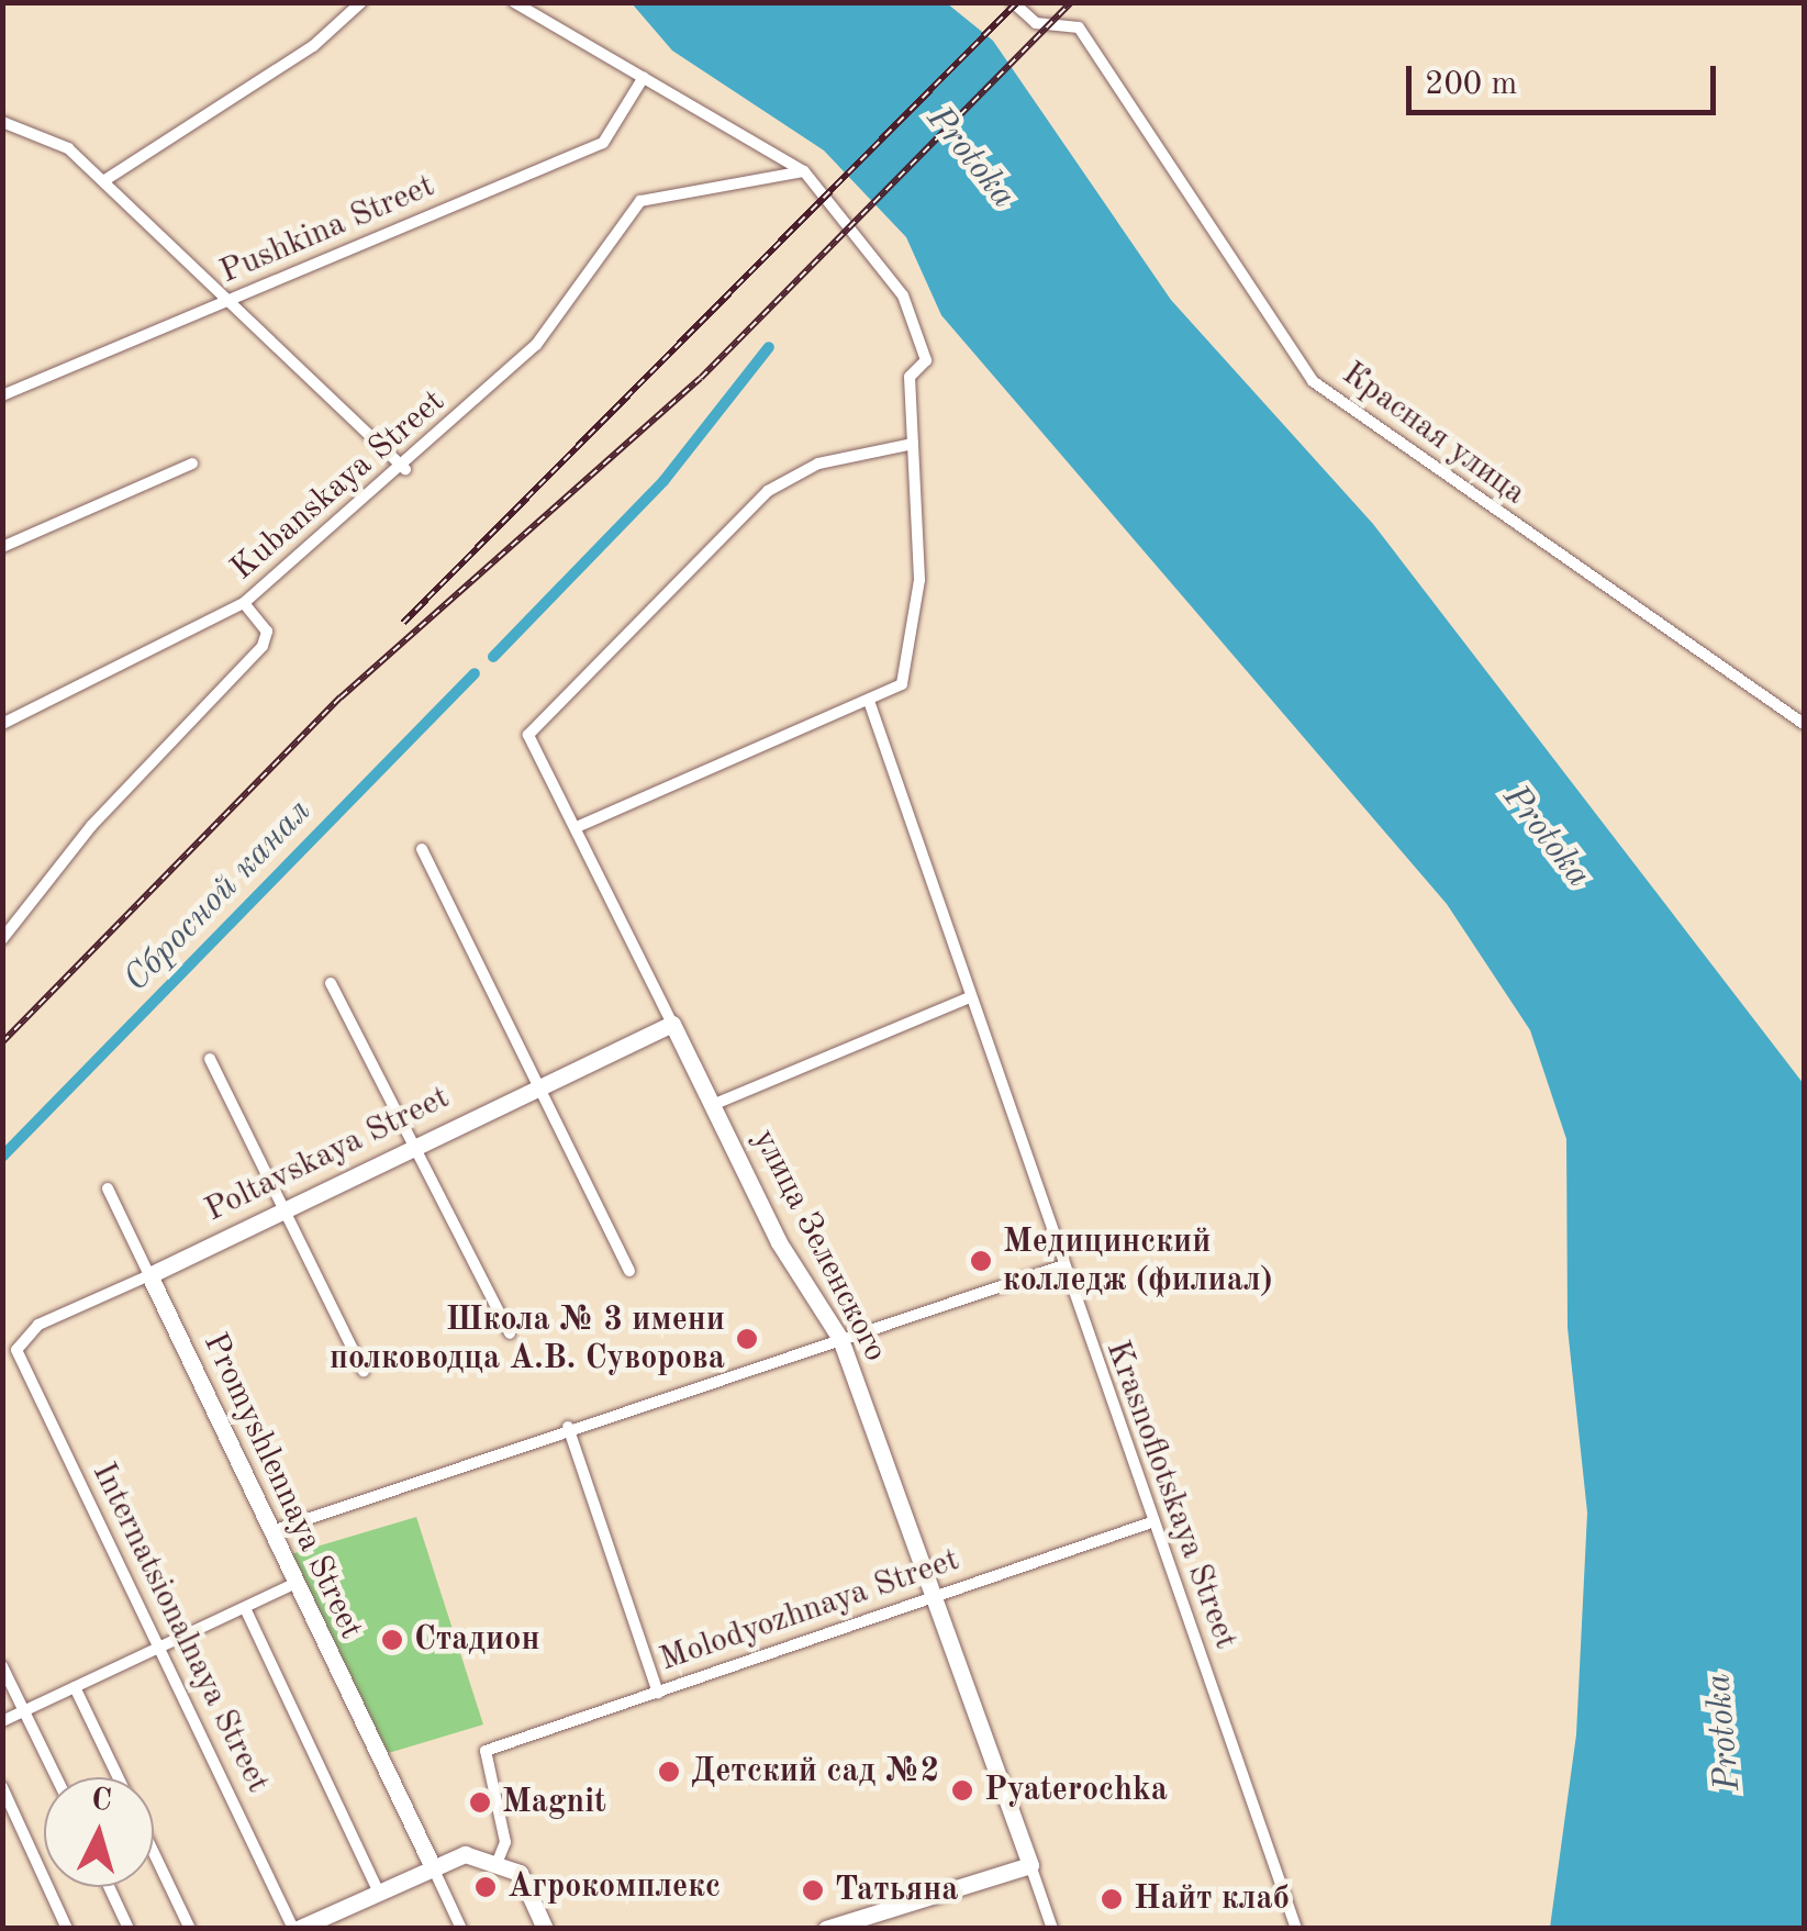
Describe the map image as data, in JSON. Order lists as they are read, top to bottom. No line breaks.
{"streets":{"street":["Pushkina Street","Красная улица","Kubanskaya Street","Poltavskaya Street","улица Зеленского","Promyshlennaya Street","Krasnoflotskaya Street","Molodyozhnaya Street","Internatsionalnaya Street"]},"crossings":[["Poltavskaya Street","улица Зеленского"],["Poltavskaya Street","Promyshlennaya Street"],["Poltavskaya Street","Internatsionalnaya Street"],["улица Зеленского","Molodyozhnaya Street"],["Krasnoflotskaya Street","Molodyozhnaya Street"]],"water":["Protoka","Сбросной канал"],"places":["Медицинский колледж (филиал)","Школа № 3 имени полководца А.В. Суворова","Стадион","Детский сад №2","Pyaterochka","Magnit","Агрокомплекс","Татьяна","Найт клаб"],"scale_bar":"200 m","north":"top"}
